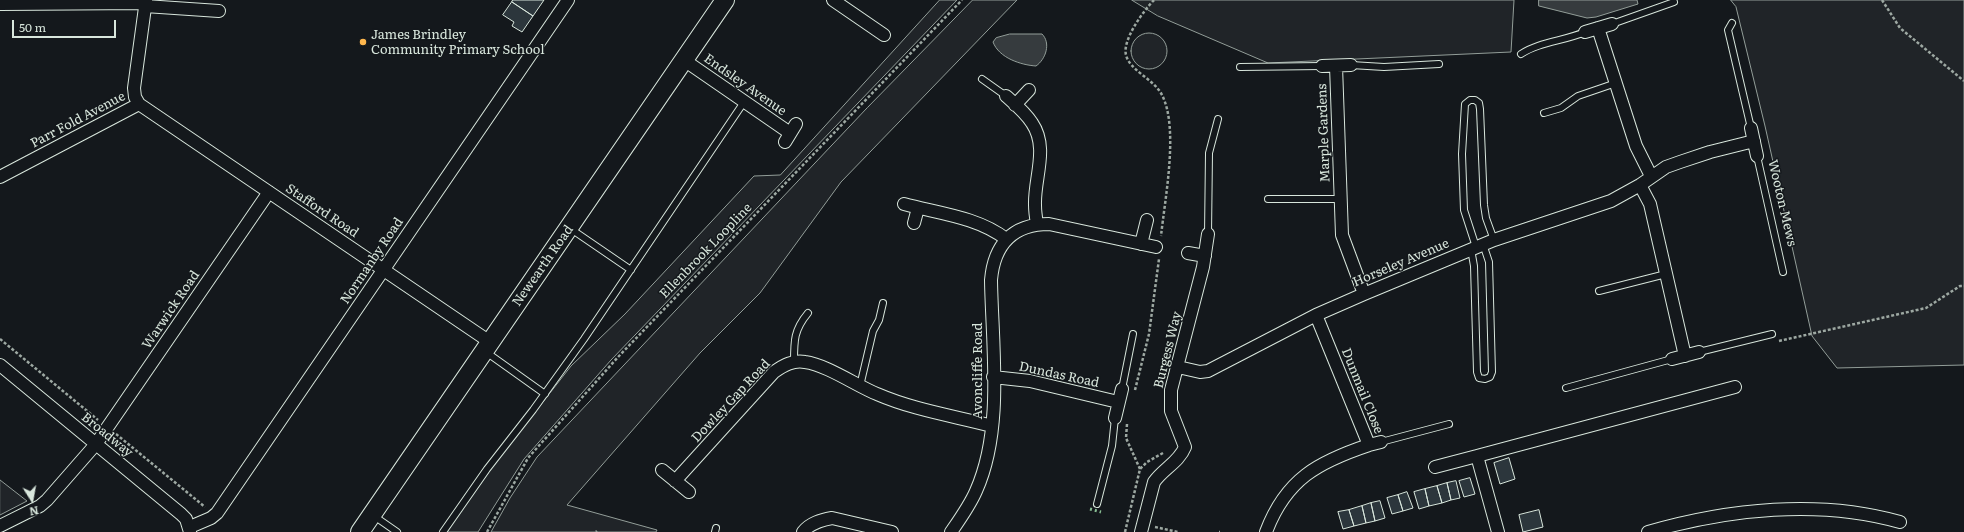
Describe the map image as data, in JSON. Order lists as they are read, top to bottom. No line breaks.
{"streets":{"main road":["Newearth Road"],"street":["Endsley Avenue","Parr Fold Avenue","Marple Gardens","Wooton Mews","Stafford Road","Normanby Road","Horseley Avenue","Warwick Road","Burgess Way","Avoncliffe Road","Dundas Road","Dunmail Close","Dowley Gap Road","Broadway"],"path":["Ellenbrook Loopline"]},"crossings":[["Endsley Avenue","Newearth Road"],["Parr Fold Avenue","Stafford Road"],["Marple Gardens","Horseley Avenue"],["Stafford Road","Normanby Road"],["Stafford Road","Newearth Road"],["Stafford Road","Warwick Road"],["Normanby Road","Broadway"],["Horseley Avenue","Burgess Way"],["Horseley Avenue","Dunmail Close"],["Warwick Road","Broadway"],["Avoncliffe Road","Dundas Road"]],"places":["James Brindley Community Primary School"],"scale_bar":"50 m","north":"bottom"}
